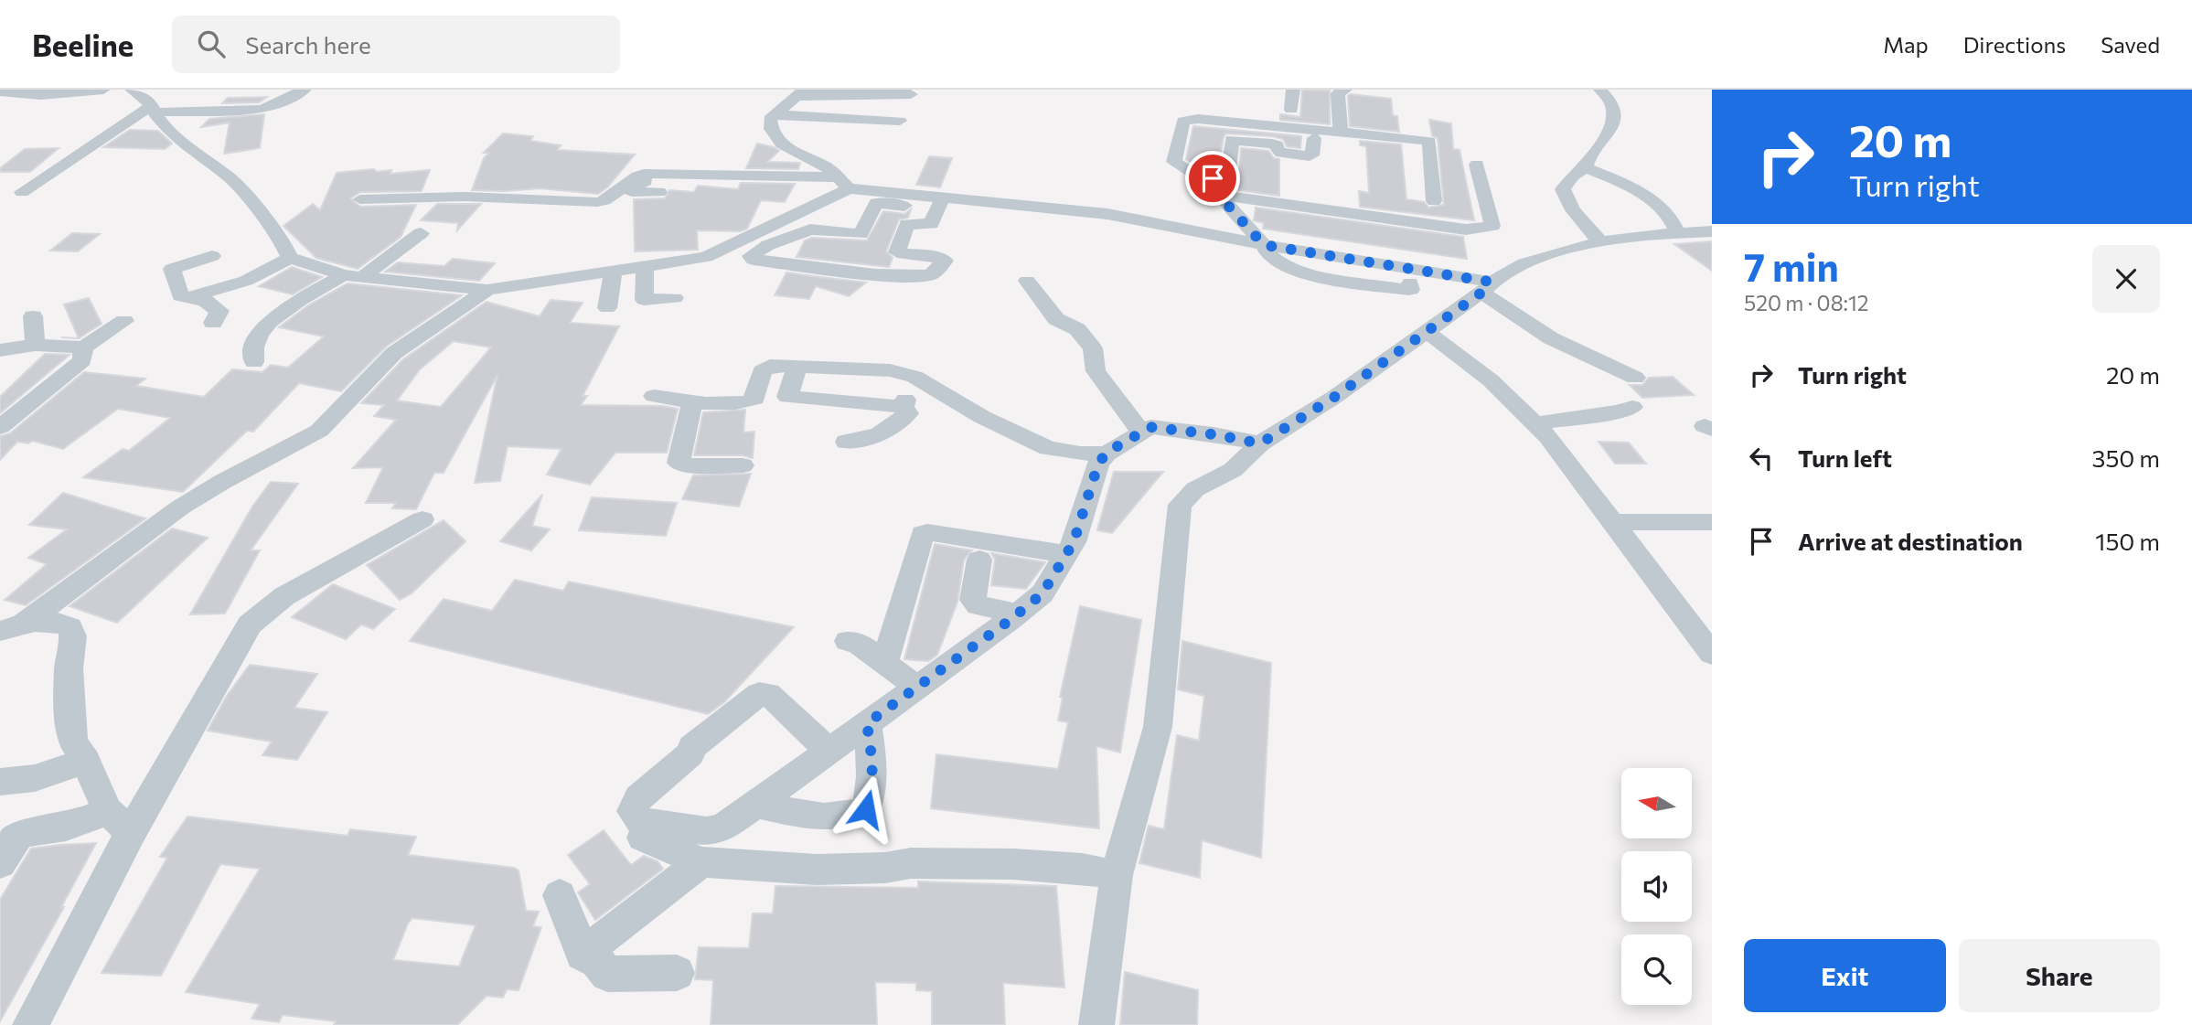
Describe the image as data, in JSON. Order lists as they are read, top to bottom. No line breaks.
{"north":"left","page":{"header":"Beeline","search":"Search here","nav":["Map","Directions","Saved"],"turn":["20 m","Turn right"],"heading":["7 min","520 m · 08:12"],"list":[{"name":"Turn right","value":"20 m"},{"name":"Turn left","value":"350 m"},{"name":"Arrive at destination","value":"150 m"}],"buttons":["Exit","Share"]}}
